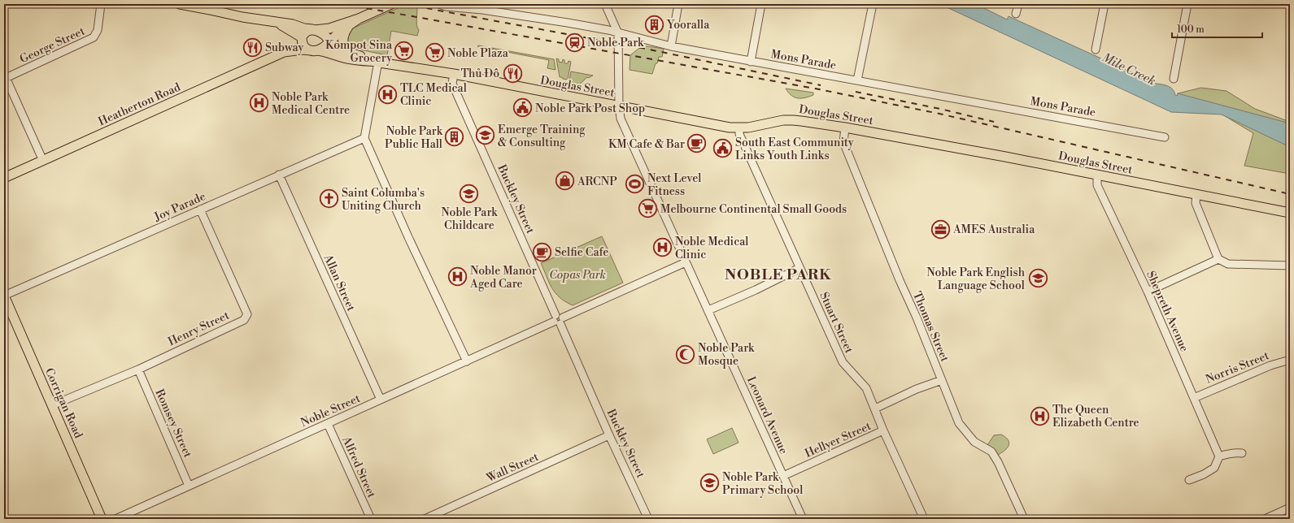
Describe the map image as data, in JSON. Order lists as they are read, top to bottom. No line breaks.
{"streets":{"main road":["Douglas Street","Heatherton Road","Corrigan Road"],"street":["George Street","Mons Parade","Buckley Street","Joy Parade","Allan Street","Shepreth Avenue","Stuart Street","Thomas Street","Henry Street","Norris Street","Noble Street","Leonard Avenue","Romsey Street","Hellyer Street","Alfred Street","Wall Street"]},"crossings":[["Mons Parade","Leonard Avenue"],["Douglas Street","Heatherton Road"],["Douglas Street","Buckley Street"],["Douglas Street","Shepreth Avenue"],["Douglas Street","Stuart Street"],["Douglas Street","Thomas Street"],["Douglas Street","Leonard Avenue"],["Buckley Street","Noble Street"],["Buckley Street","Wall Street"],["Joy Parade","Allan Street"],["Joy Parade","Henry Street"],["Joy Parade","Corrigan Road"],["Allan Street","Noble Street"],["Shepreth Avenue","Norris Street"],["Stuart Street","Hellyer Street"],["Thomas Street","Hellyer Street"],["Henry Street","Corrigan Road"],["Henry Street","Romsey Street"],["Noble Street","Leonard Avenue"],["Noble Street","Romsey Street"],["Noble Street","Alfred Street"],["Leonard Avenue","Hellyer Street"]],"districts":["NOBLE PARK"],"water":["Mile Creek"],"parks":["Copas Park"],"places":{"building":["Yooralla","Noble Park Public Hall"],"station":["Noble Park"],"restaurant":["Subway","Thủ Đô"],"supermarket":["Kompot Sina Grocery","Noble Plaza","Melbourne Continental Small Goods"],"hospital":["TLC Medical Clinic","Noble Park Medical Centre","Noble Medical Clinic","Noble Manor Aged Care","The Queen Elizabeth Centre"],"public building":["Noble Park Post Shop","South East Community Links Youth Links"],"school or university":["Emerge Training & Consulting","Noble Park Childcare","Noble Park English Language School","Noble Park Primary School"],"cafe":["KM Cafe & Bar","Selfie Cafe"],"shop":["ARCNP"],"sports":["Next Level Fitness"],"church":["Saint Columba's Uniting Church"],"office":["AMES Australia"],"mosque":["Noble Park Mosque"]},"scale_bar":"100 m"}
